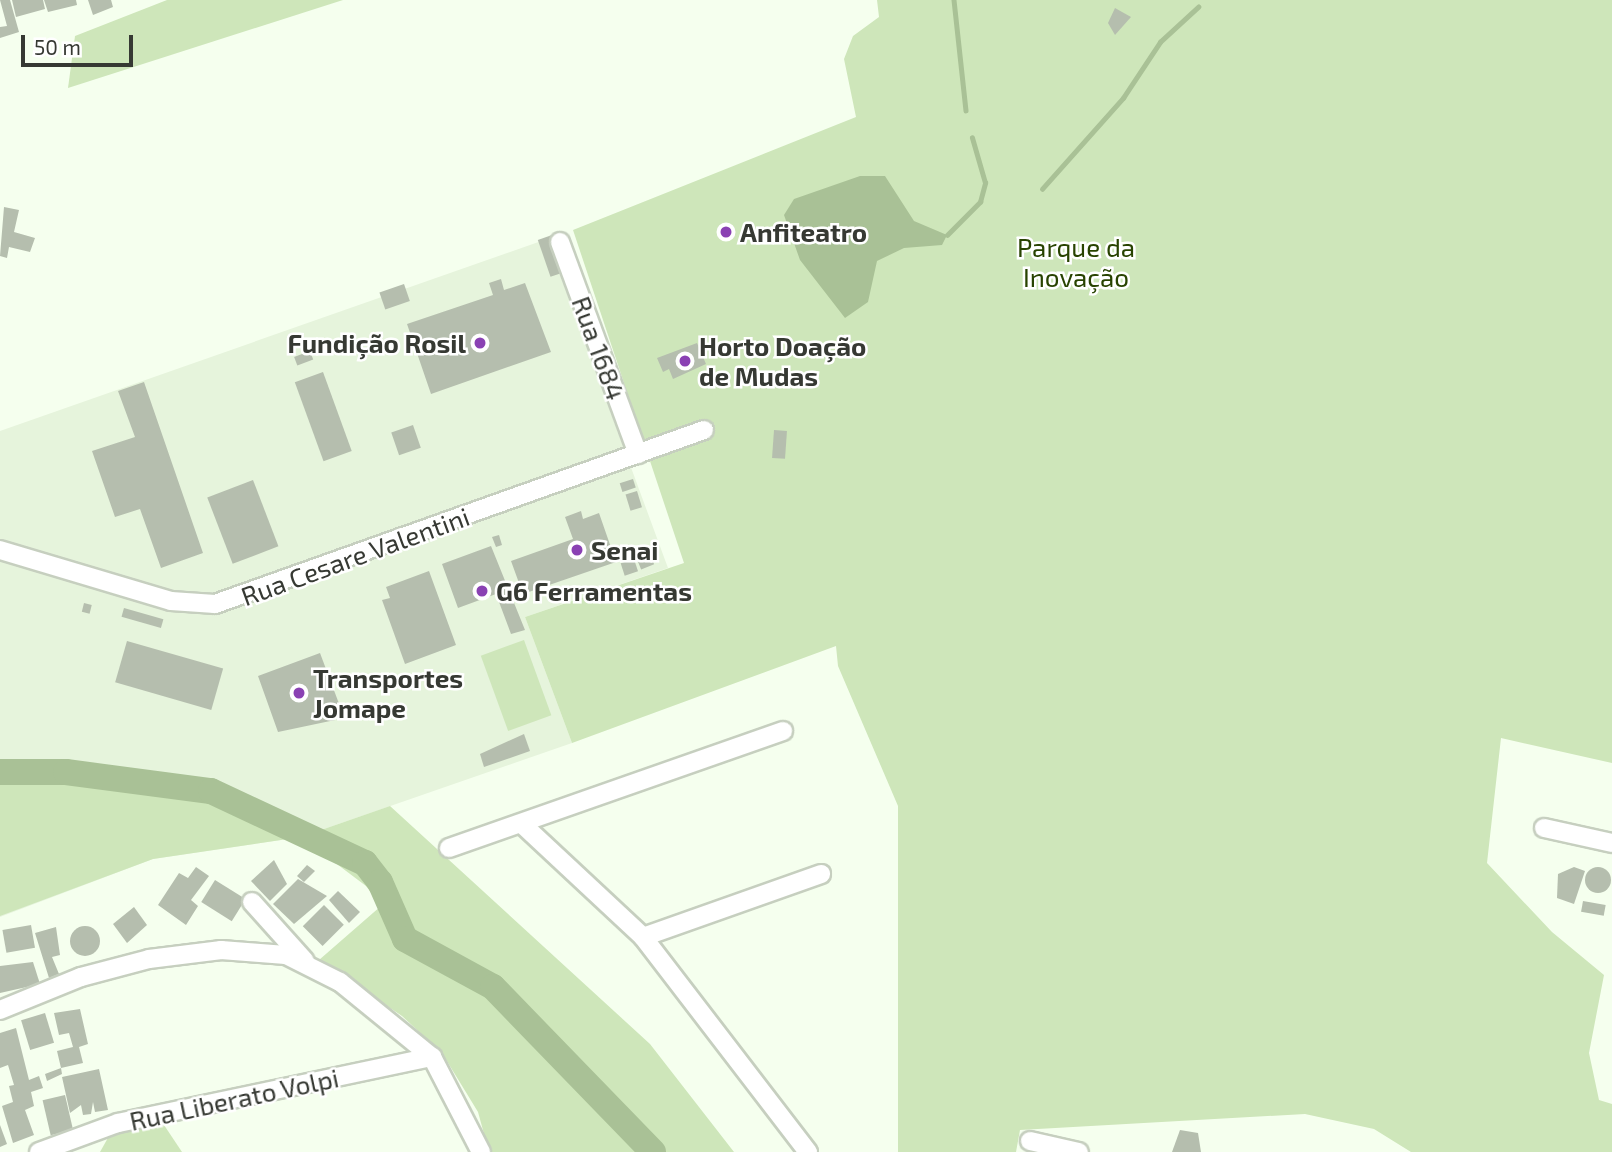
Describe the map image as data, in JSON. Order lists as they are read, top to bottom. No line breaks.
{"streets":{"street":["Rua 1684","Rua Cesare Valentini","Rua Liberato Volpi"]},"crossings":[["Rua 1684","Rua Cesare Valentini"]],"parks":["Parque da Inovação"],"places":["Anfiteatro","Fundição Rosil","Horto Doação de Mudas","Senai","G6 Ferramentas","Transportes Jomape"],"scale_bar":"50 m"}
